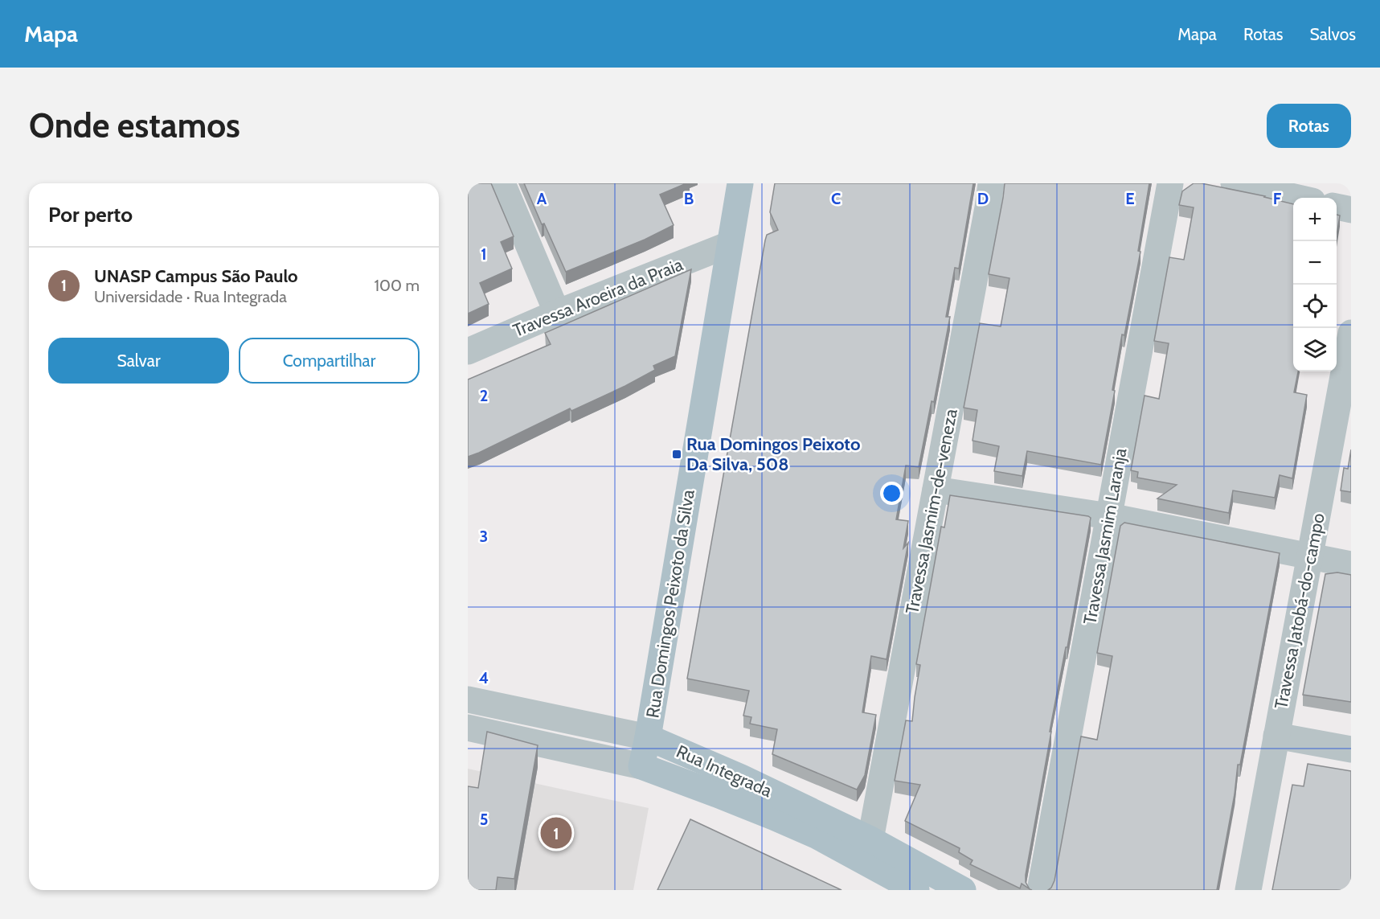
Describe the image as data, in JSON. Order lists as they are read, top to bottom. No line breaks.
{"streets":{"main road":["Rua Domingos Peixoto da Silva","Rua Integrada"],"street":["Travessa Aroeira da Praia","Travessa Jasmim-de-veneza","Travessa Jasmim Laranja","Travessa Jatobá-do-campo"]},"crossings":[["Travessa Aroeira da Praia","Rua Domingos Peixoto da Silva"],["Travessa Jasmim-de-veneza","Rua Integrada"],["Rua Domingos Peixoto da Silva","Rua Integrada"]],"places":{"transit":["Rua Domingos Peixoto Da Silva, 508"]},"page":{"header":"Mapa","nav":["Mapa","Rotas","Salvos"],"buttons":["Rotas",["Salvar","Compartilhar"]],"title":"Onde estamos","heading":"Por perto","map_buttons":["+","−"],"list":[{"mark":"1","name":"UNASP Campus São Paulo","note":"Universidade · Rua Integrada","value":"100 m"}],"pins":"1"},"grid":{"columns":["A","B","C","D","E","F"],"rows":["1","2","3","4","5"]}}
